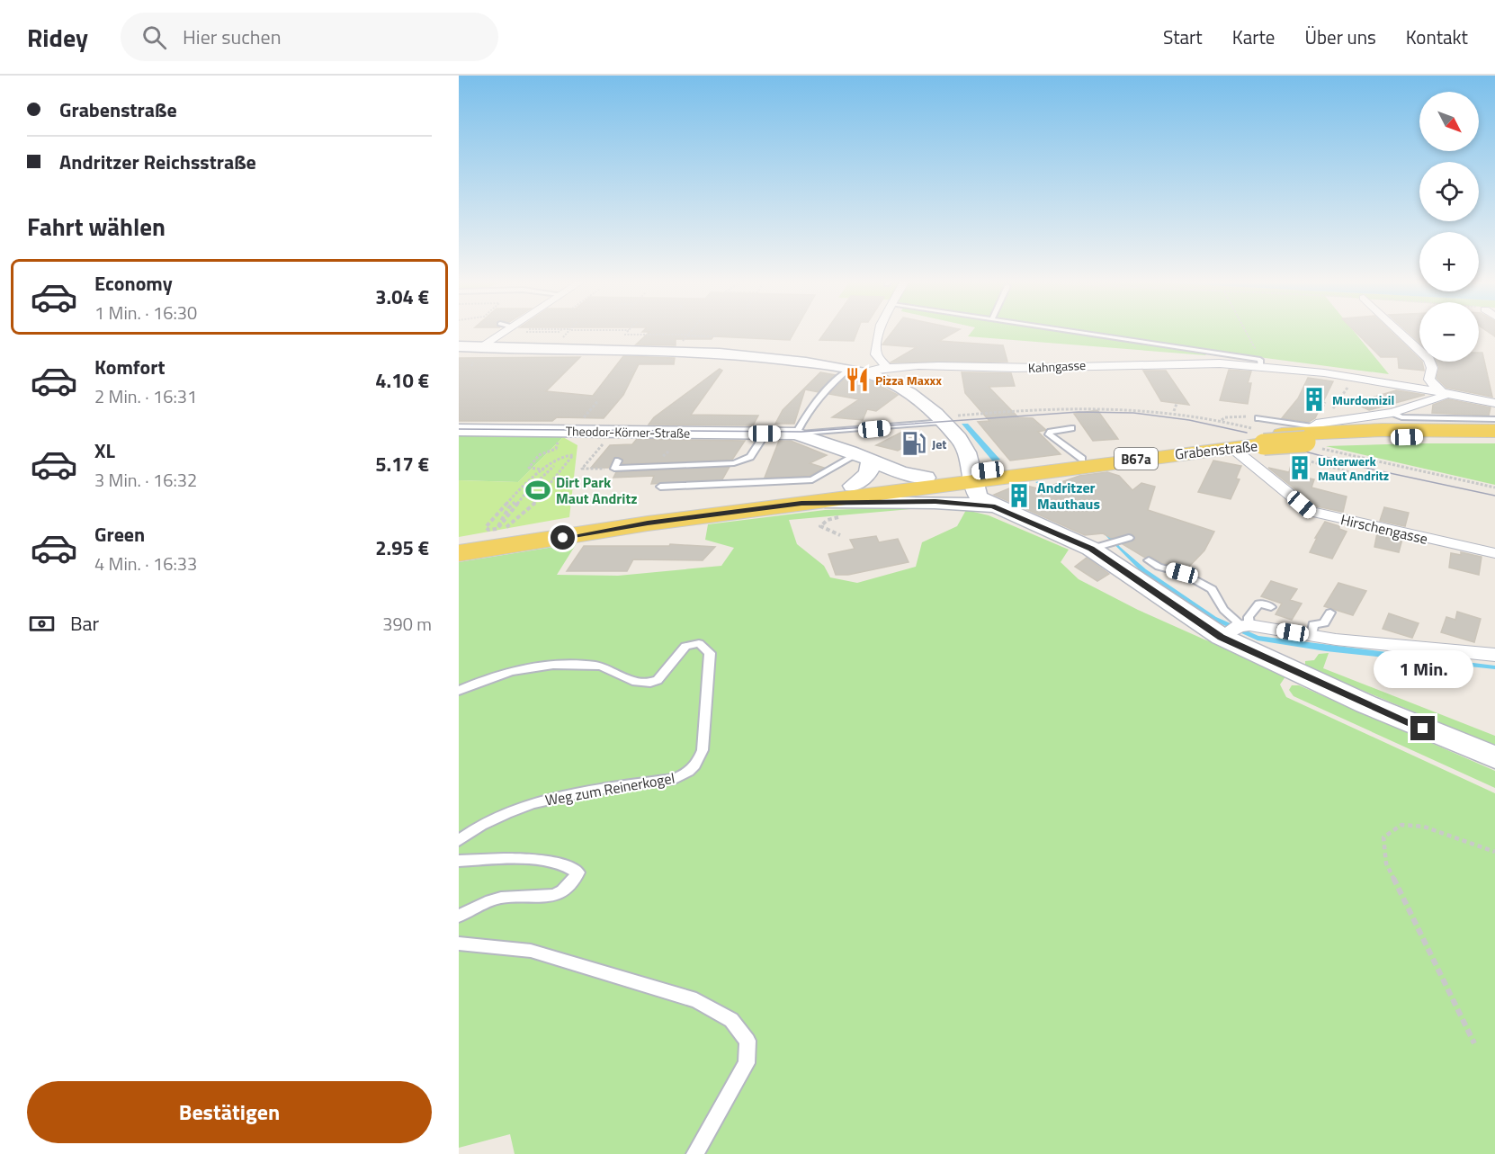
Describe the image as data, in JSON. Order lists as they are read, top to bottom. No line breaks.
{"streets":{"main road":["Theodor-Körner-Straße","Grabenstraße","B67a"],"street":["Kahngasse","Hirschengasse"],"lane":["Weg zum Reinerkogel"]},"crossings":[["Theodor-Körner-Straße","Grabenstraße"],["Grabenstraße","Hirschengasse"]],"places":{"restaurant":["Pizza Maxxx"],"building":["Murdomizil","Unterwerk Maut Andritz","Andritzer Mauthaus"],"fuel station":["Jet"],"sports":["Dirt Park Maut Andritz"]},"north":"bottom right","page":{"header":"Ridey","search":"Hier suchen","nav":["Start","Karte","Über uns","Kontakt"],"banner":["Grabenstraße","Andritzer Reichsstraße"],"map_buttons":["+","−"],"heading":"Fahrt wählen","list":[{"name":"Economy","note":"1 Min. · 16:30","value":"3.04 €"},{"name":"Komfort","note":"2 Min. · 16:31","value":"4.10 €"},{"name":"XL","note":"3 Min. · 16:32","value":"5.17 €"},{"name":"Green","note":"4 Min. · 16:33","value":"2.95 €"}],"pay":["Bar","390 m"],"bubble":"1 Min.","buttons":"Bestätigen"}}
